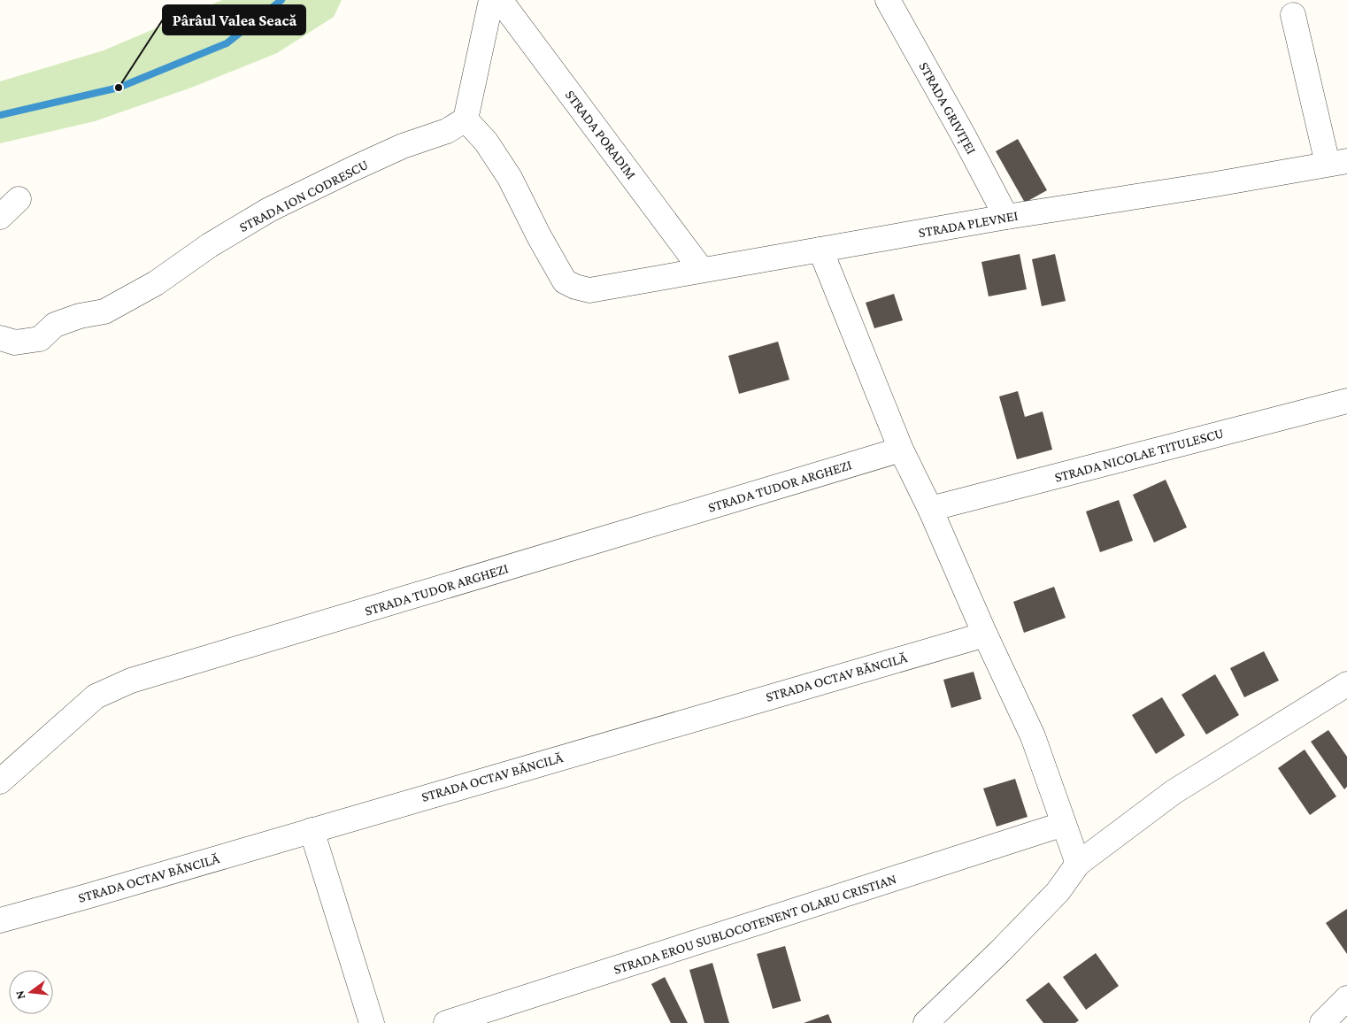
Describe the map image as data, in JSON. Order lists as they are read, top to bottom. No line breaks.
{"streets":{"street":["STRADA GRIVIȚEI","STRADA PORADIM","STRADA ION CODRESCU","STRADA PLEVNEI","STRADA NICOLAE TITULESCU","STRADA TUDOR ARGHEZI","STRADA OCTAV BĂNCILĂ","STRADA EROU SUBLOCOTENENT OLARU CRISTIAN"]},"crossings":[["STRADA GRIVIȚEI","STRADA PLEVNEI"],["STRADA PORADIM","STRADA PLEVNEI"],["STRADA ION CODRESCU","STRADA PLEVNEI"]],"places":["Pârâul Valea Seacă"],"north":"left"}
